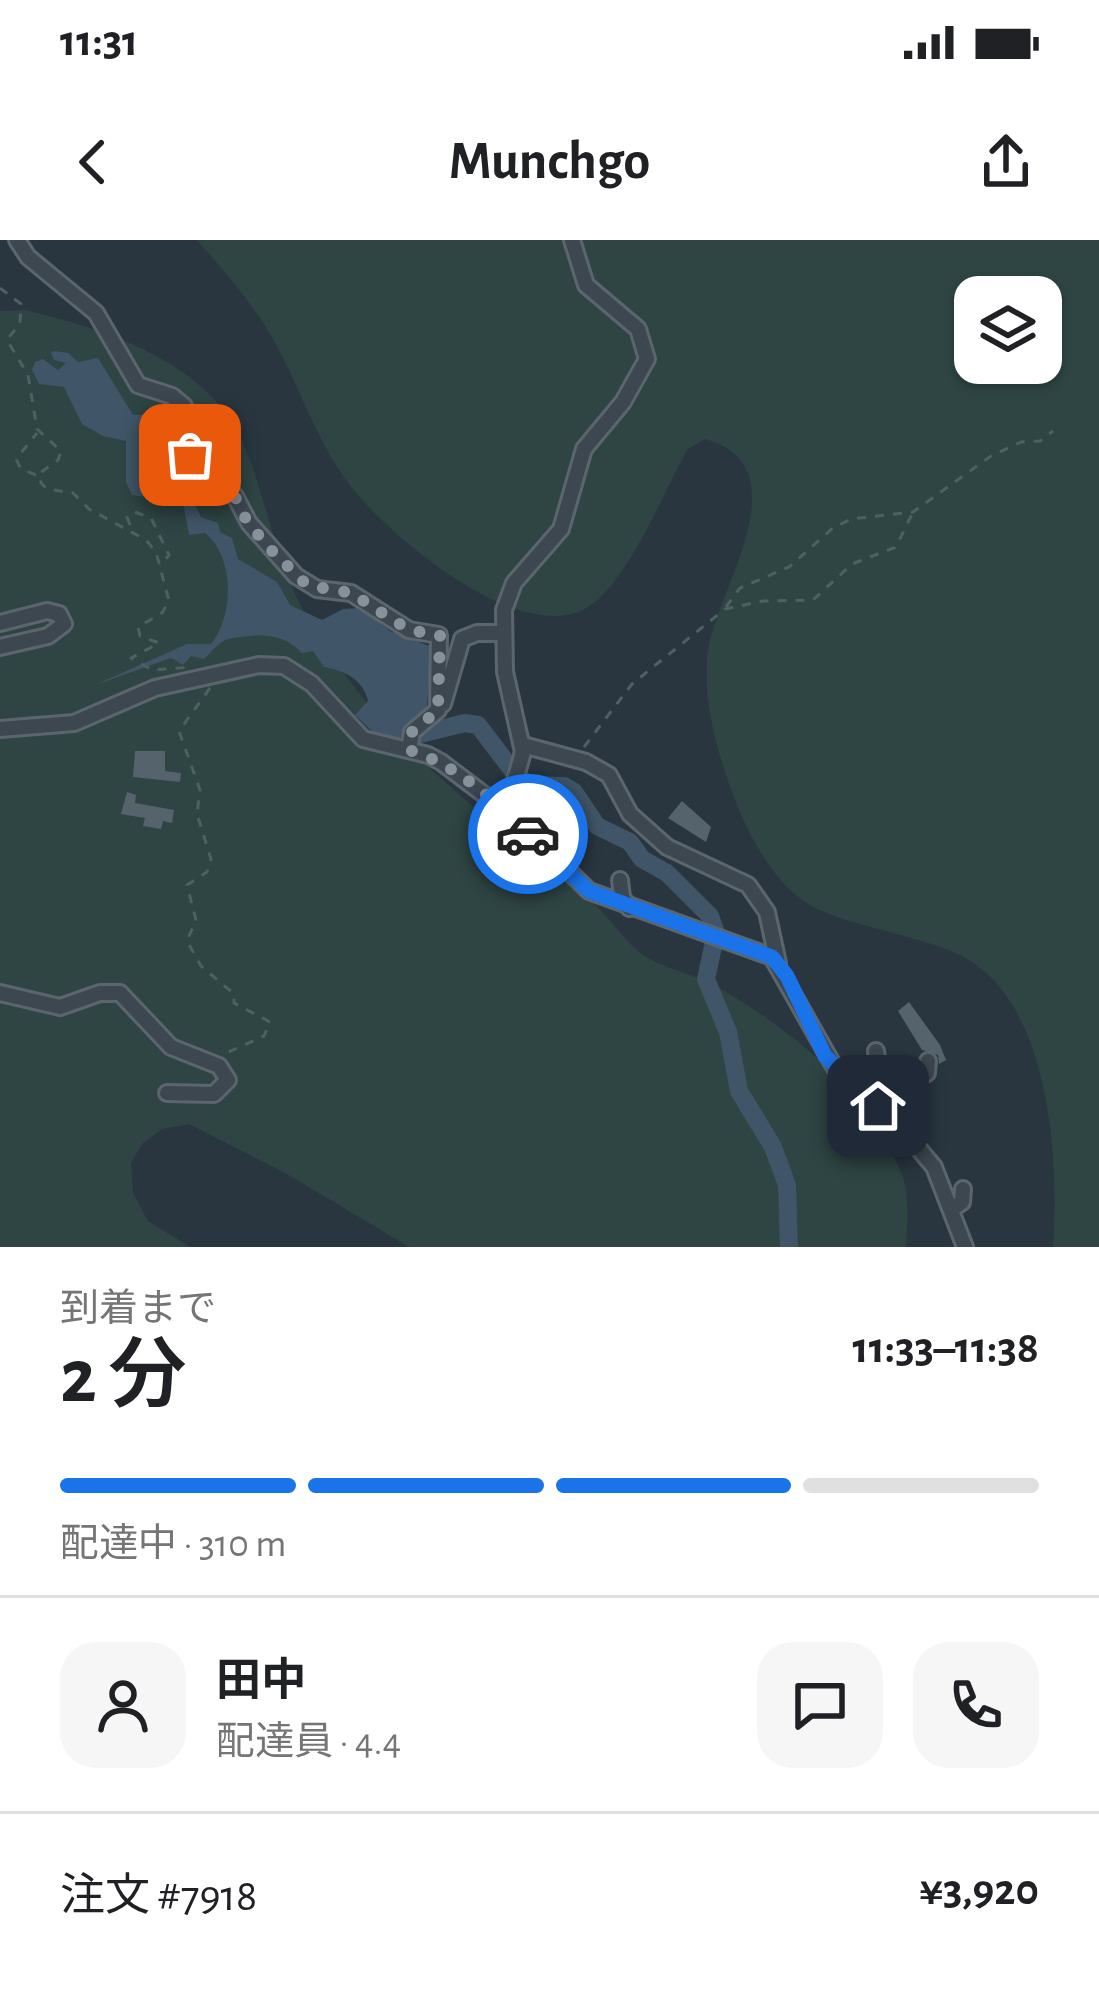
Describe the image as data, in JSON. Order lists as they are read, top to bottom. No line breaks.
{"page":{"status":"11:31","header":"Munchgo","heading":["2 分","到着まで","11:33–11:38"],"panel":["田中","配達員 · 4.4","注文 #7918","¥3,920"],"bar":"配達中 · 310 m"}}
